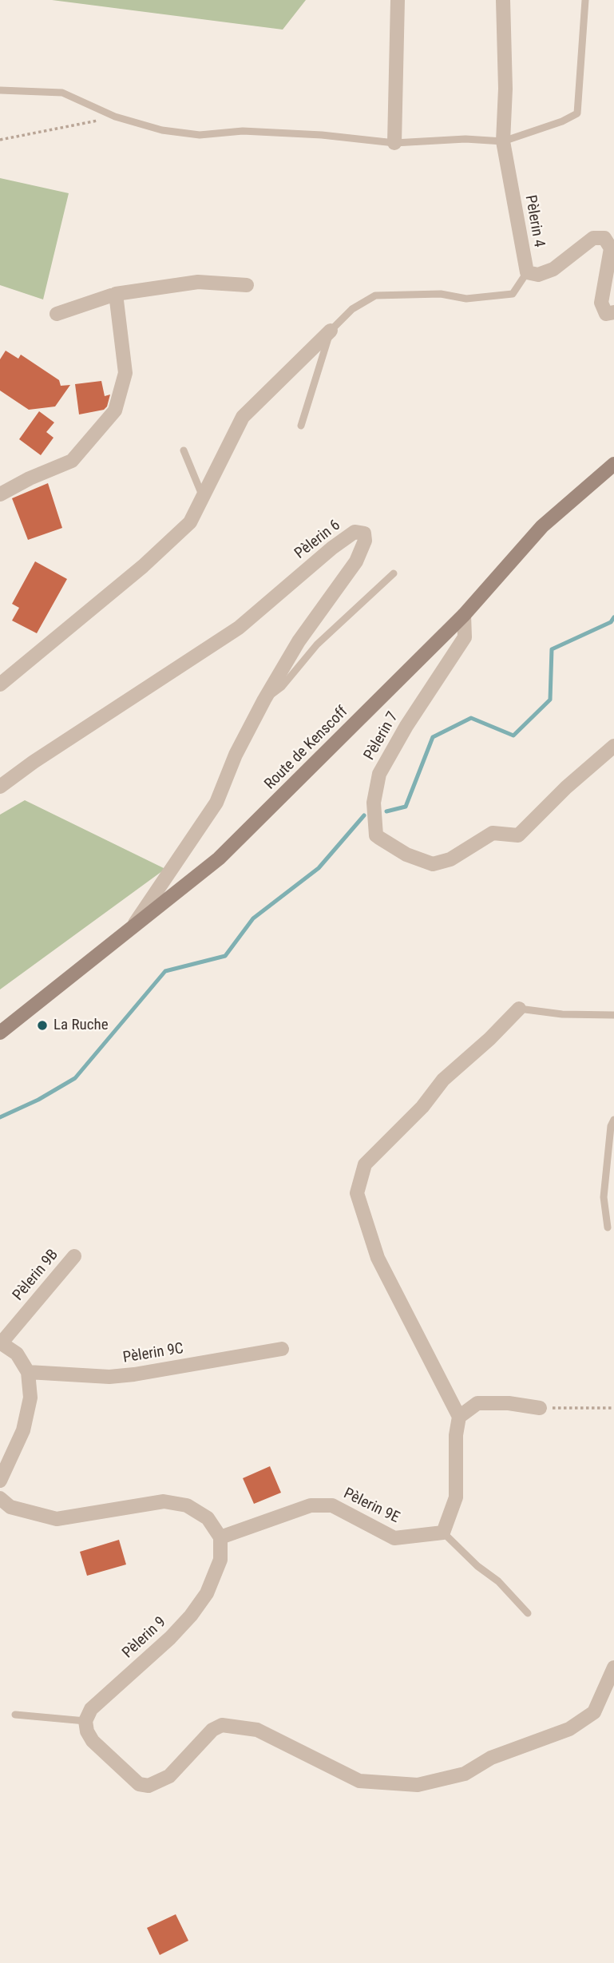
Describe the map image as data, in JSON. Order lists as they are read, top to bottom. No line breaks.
{"streets":{"main road":["Route de Kenscoff"],"street":["Pèlerin 4","Pèlerin 6","Pèlerin 7","Pèlerin 9B","Pèlerin 9C","Pèlerin 9E","Pèlerin 9"]},"crossings":[["Pèlerin 6","Route de Kenscoff"],["Pèlerin 7","Route de Kenscoff"],["Pèlerin 9E","Pèlerin 9"]],"places":["La Ruche"]}
